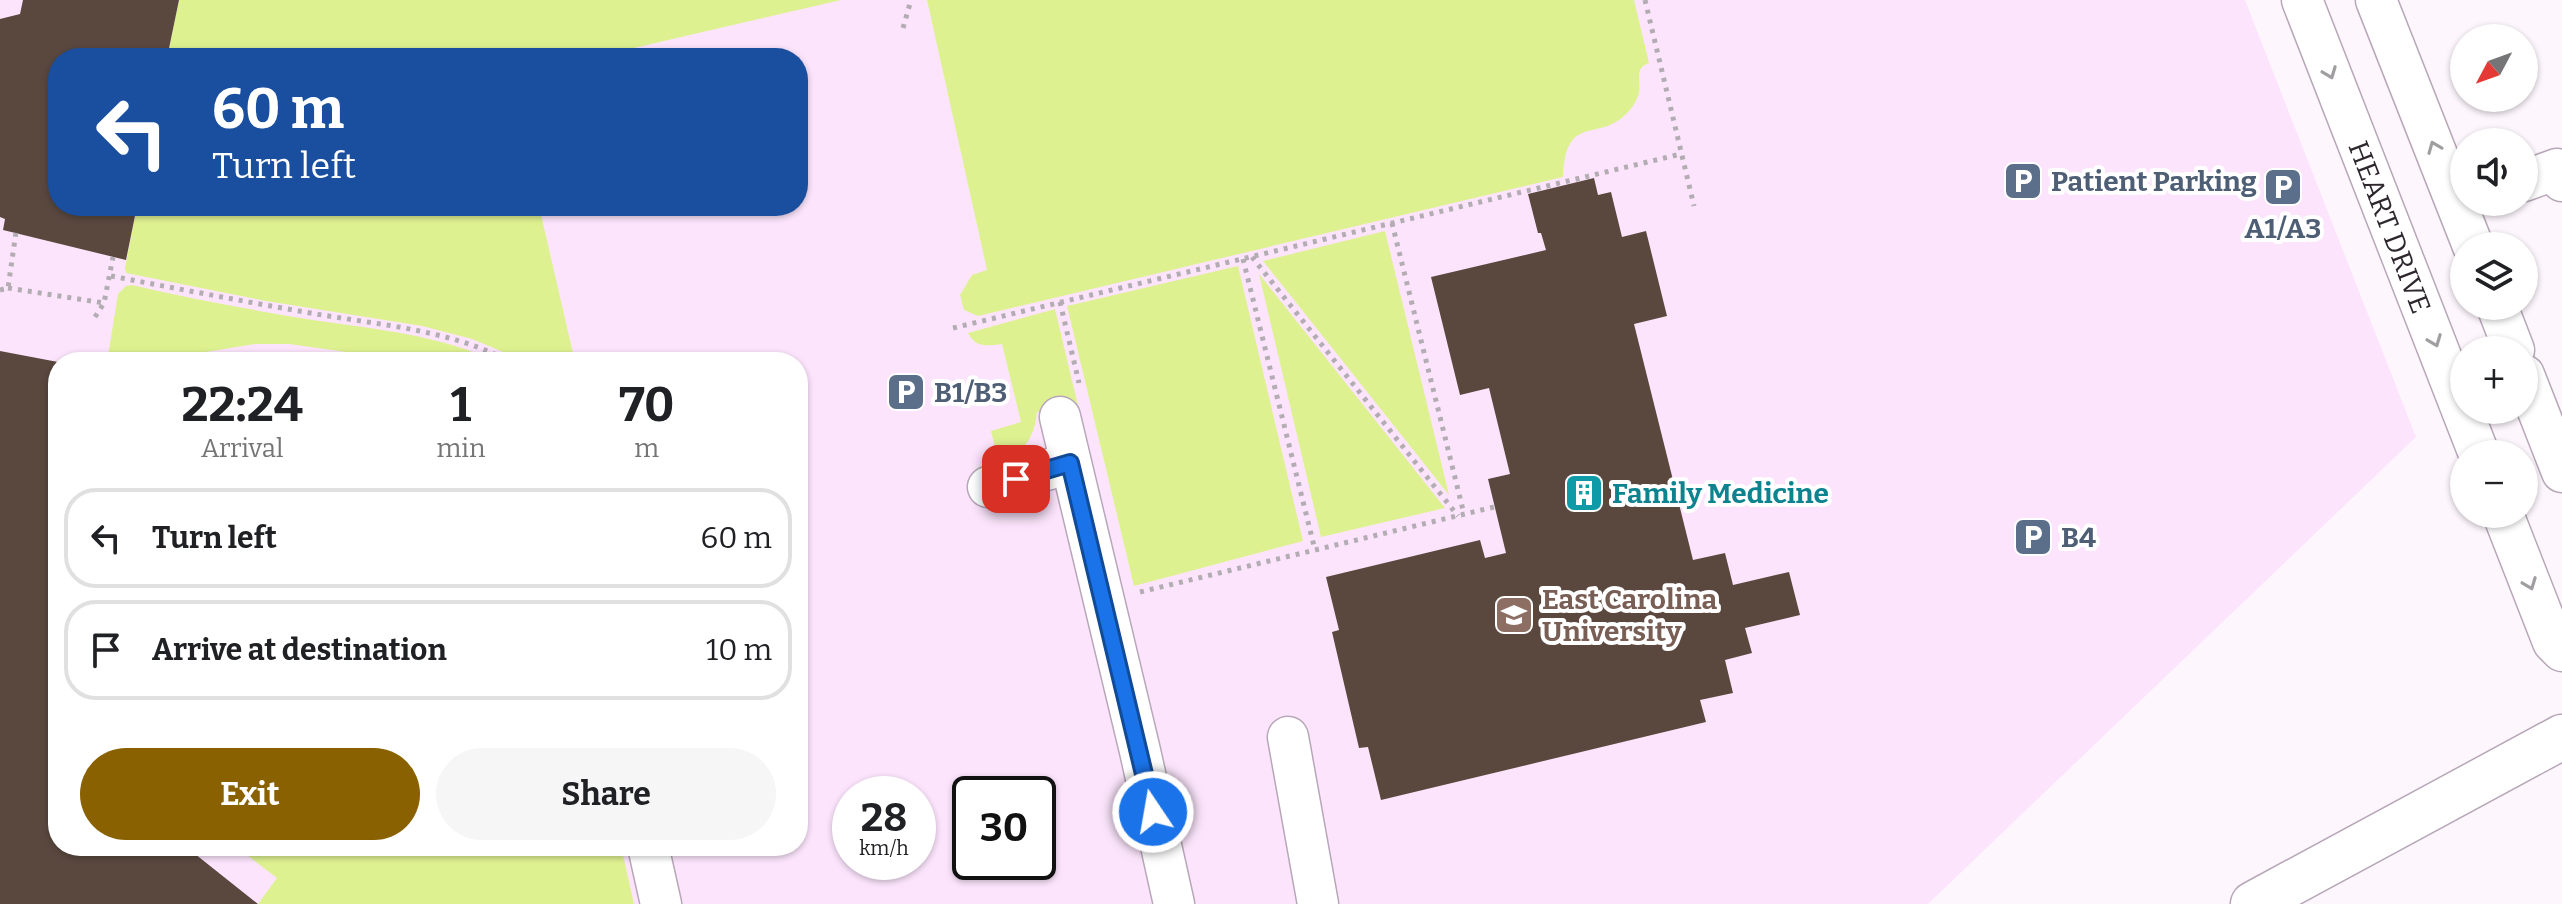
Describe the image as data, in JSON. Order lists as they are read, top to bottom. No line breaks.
{"streets":{"street":["HEART DRIVE"]},"places":{"parking":["Patient Parking","A1/A3","B1/B3","B4"],"building":["Family Medicine"],"school or university":["East Carolina University"]},"north":"bottom left","page":{"map_buttons":["+","−"],"turn":["60 m","Turn left"],"eta":["22:24","Arrival","1","min","70","m"],"list":[{"name":"Turn left","value":"60 m"},{"name":"Arrive at destination","value":"10 m"}],"buttons":["Exit","Share"],"speed":"28 km/h","limit":"30"}}
